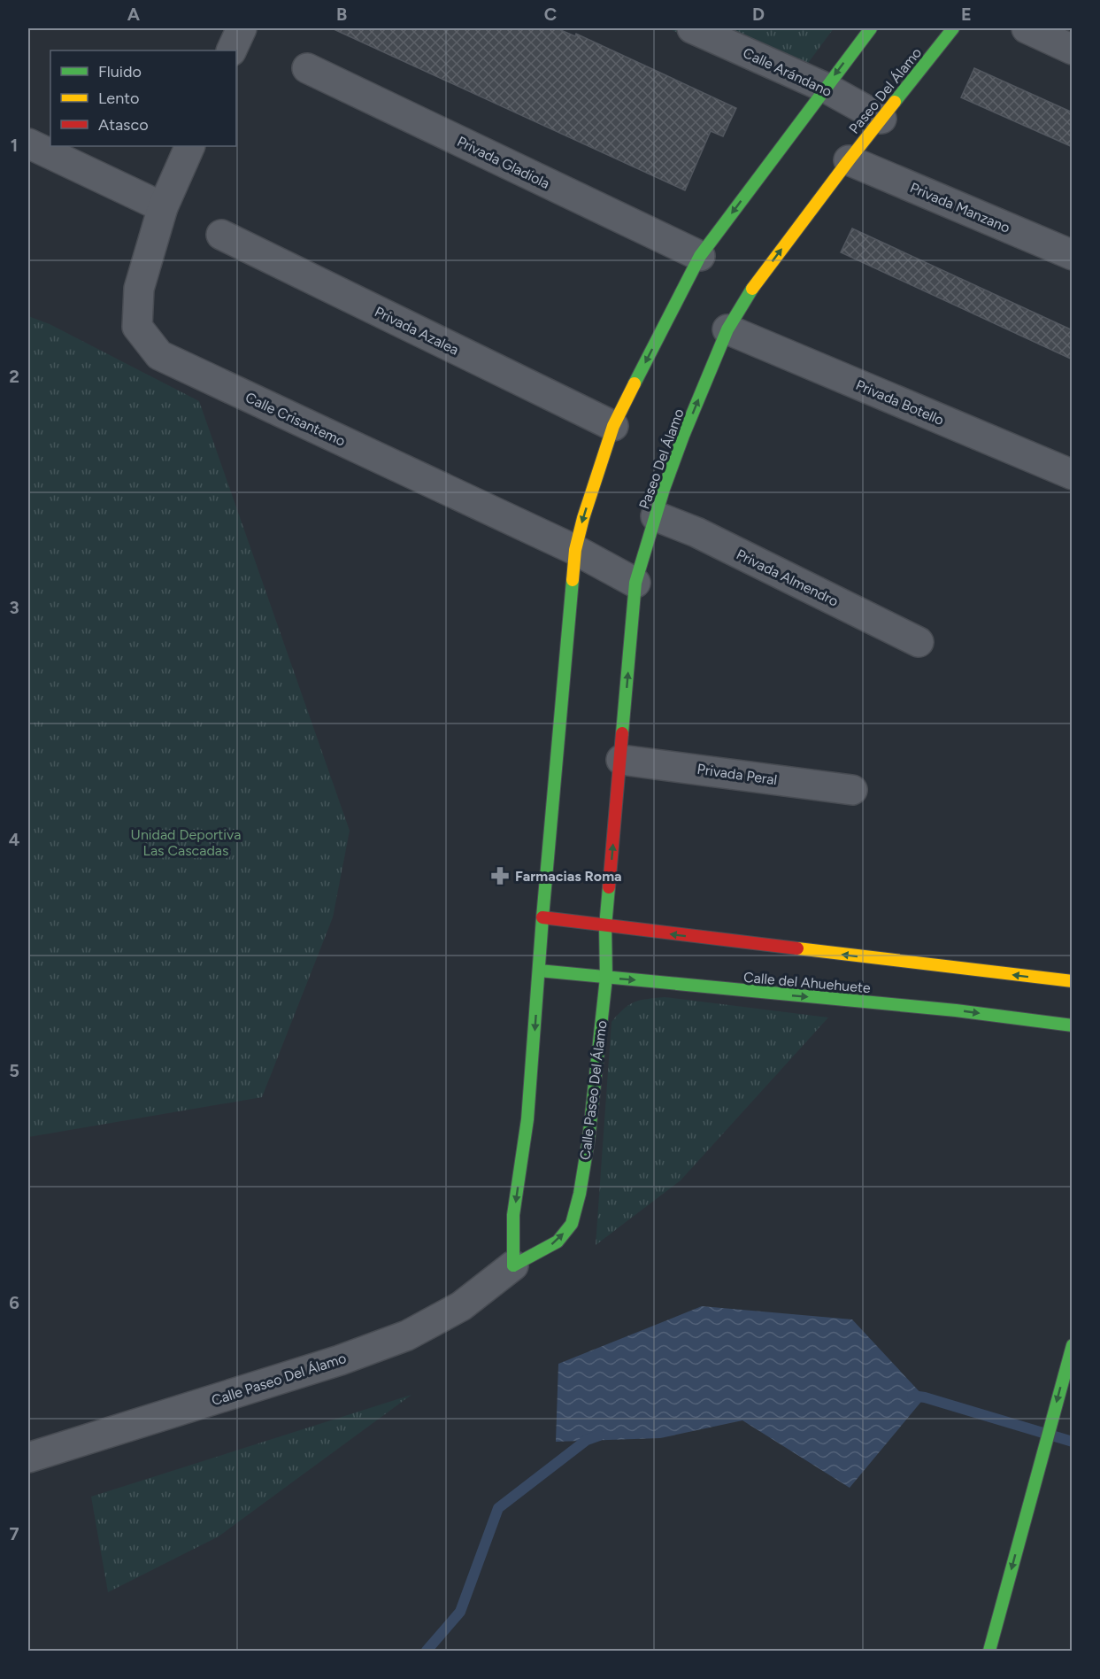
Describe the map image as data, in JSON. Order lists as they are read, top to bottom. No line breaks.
{"streets":{"street":["Calle Arándano","Paseo Del Álamo","Privada Gladiola","Privada Manzano","Privada Azalea","Privada Botello","Calle Crisantemo","Privada Almendro","Privada Peral","Calle del Ahuehuete","Calle Paseo Del Álamo"]},"crossings":[["Calle Arándano","Paseo Del Álamo"],["Paseo Del Álamo","Privada Manzano"],["Paseo Del Álamo","Privada Botello"],["Paseo Del Álamo","Calle Crisantemo"],["Paseo Del Álamo","Privada Almendro"],["Paseo Del Álamo","Privada Peral"],["Paseo Del Álamo","Calle del Ahuehuete"],["Paseo Del Álamo","Calle Paseo Del Álamo"],["Calle del Ahuehuete","Calle Paseo Del Álamo"]],"parks":["Unidad Deportiva Las Cascadas"],"places":{"pharmacy":["Farmacias Roma"]},"legend":["Fluido","Lento","Atasco"],"grid":{"columns":["A","B","C","D","E"],"rows":["1","2","3","4","5","6","7"]}}
